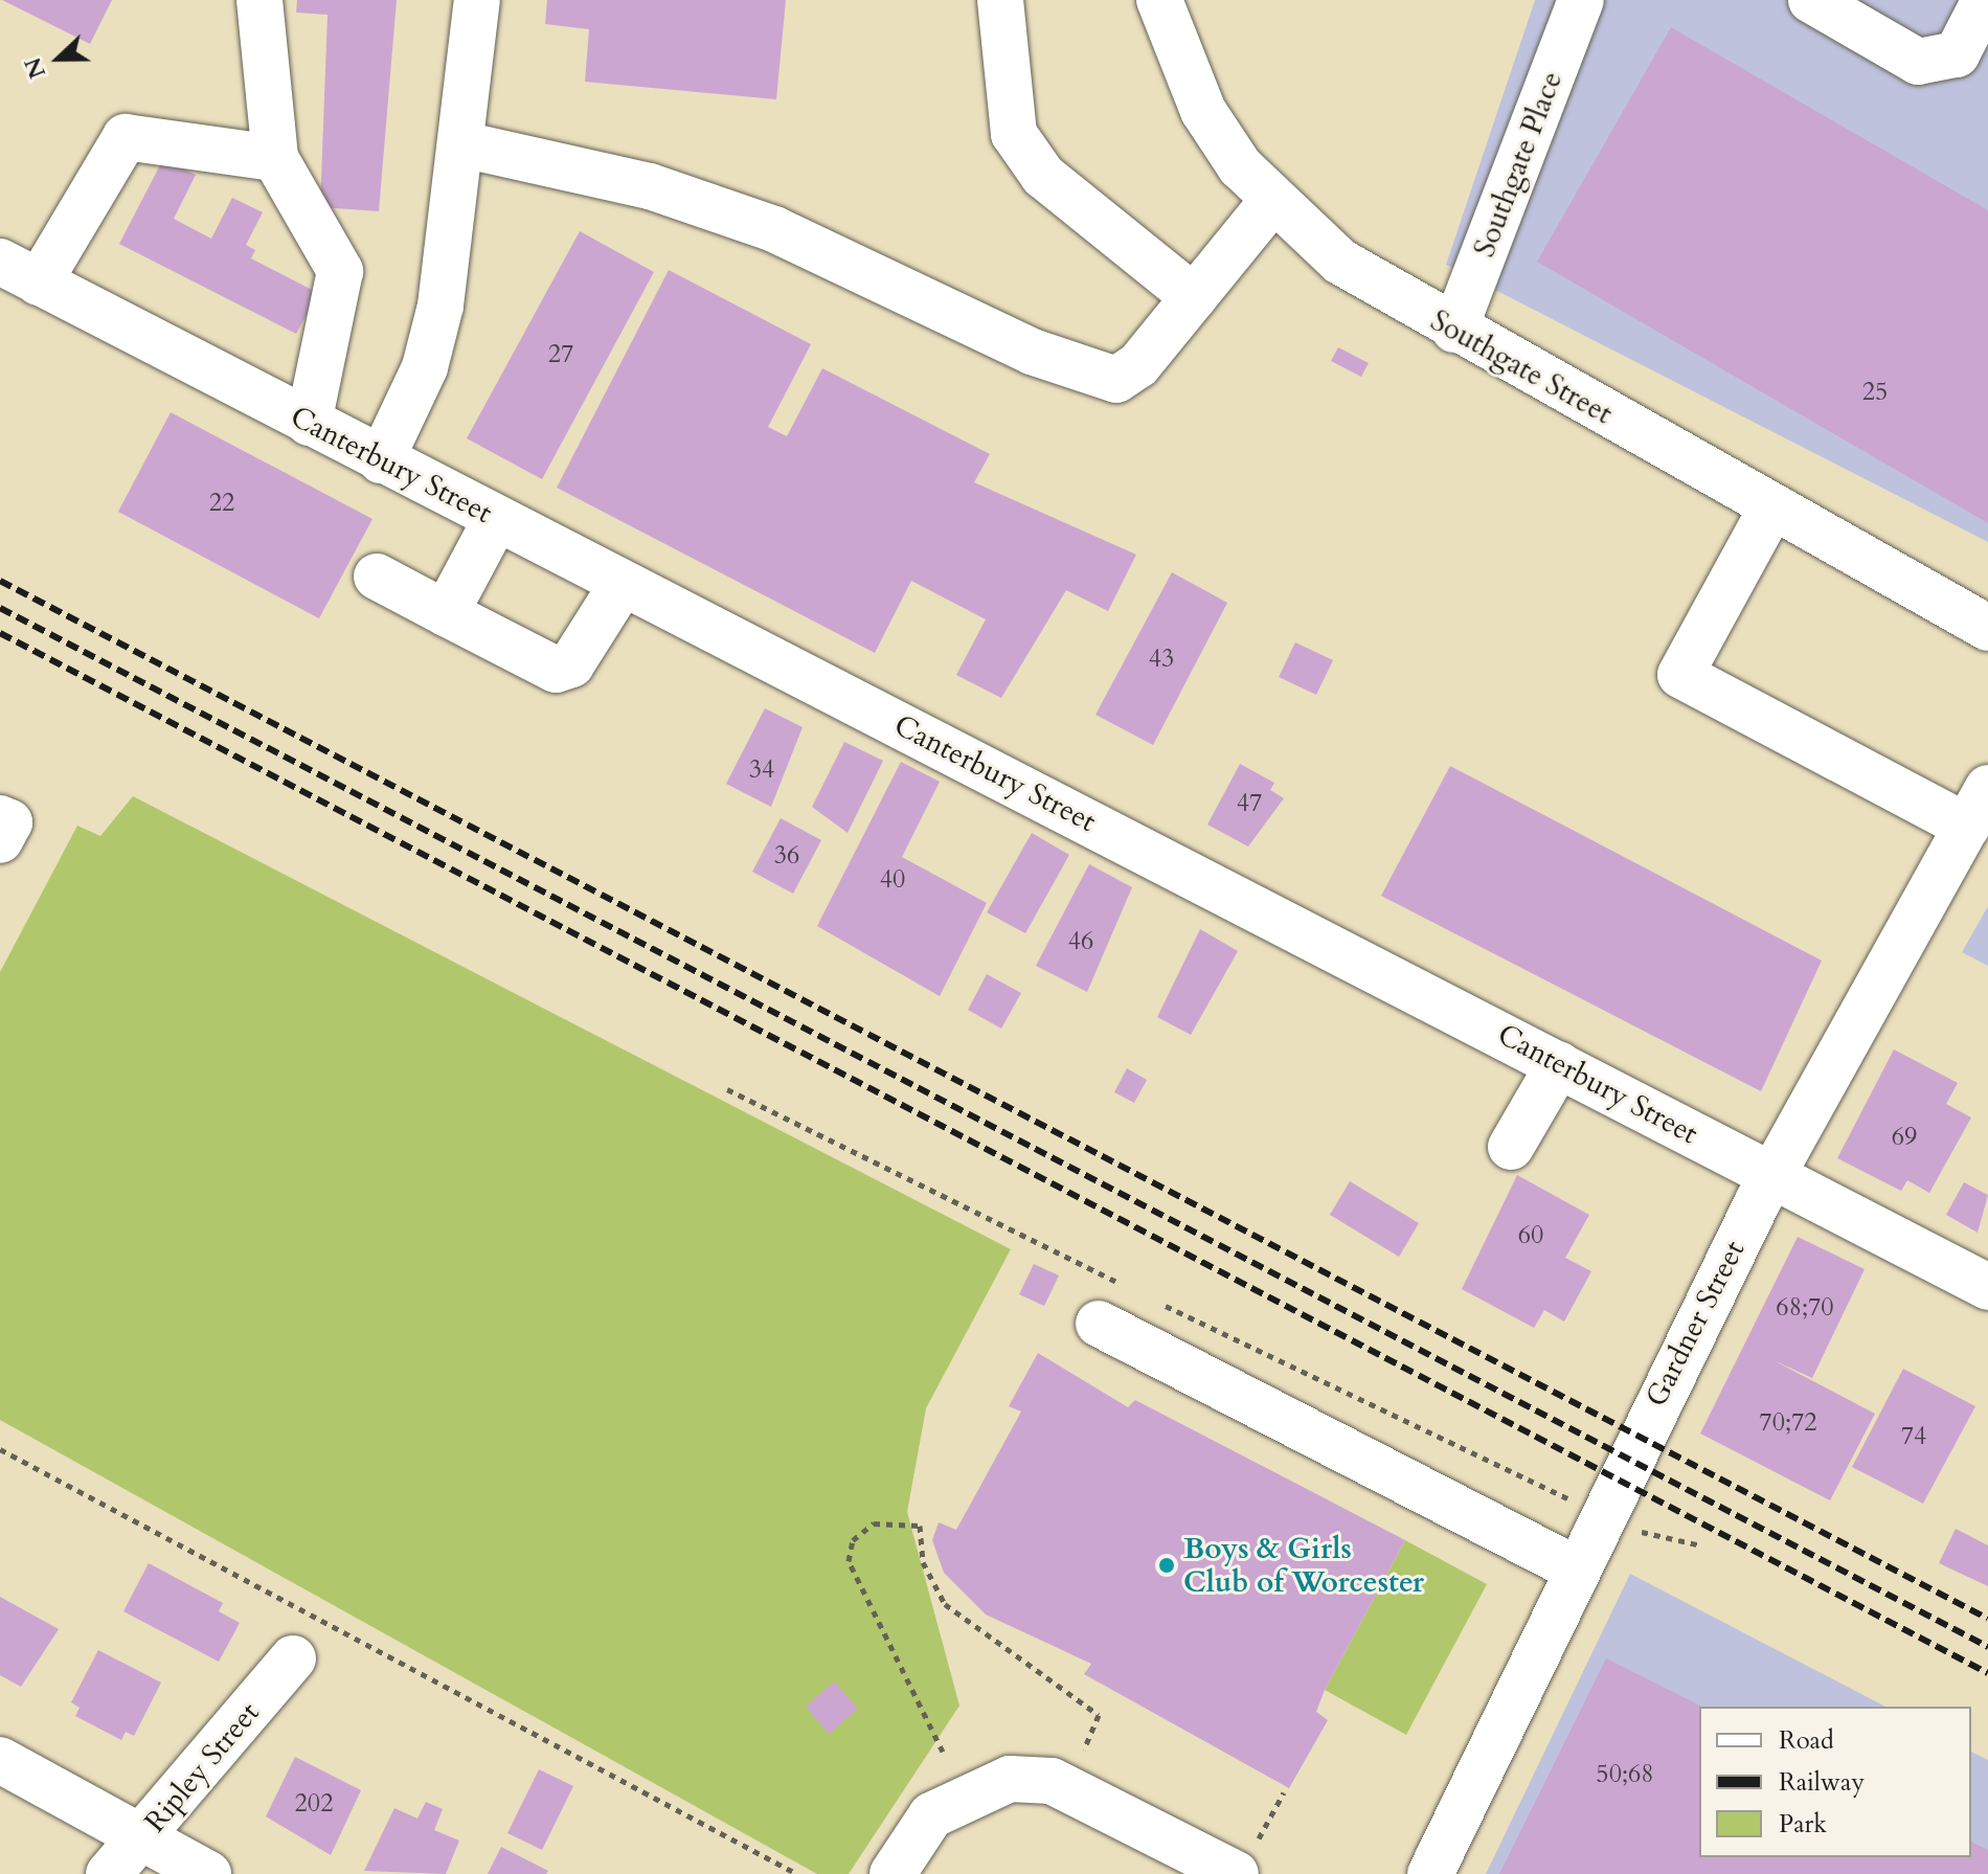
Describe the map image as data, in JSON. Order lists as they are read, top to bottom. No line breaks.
{"streets":{"street":["Southgate Place","Southgate Street","Canterbury Street","Gardner Street","Ripley Street"]},"crossings":[["Southgate Place","Southgate Street"],["Canterbury Street","Gardner Street"]],"places":["Boys & Girls Club of Worcester"],"house_numbers":["27","25","22","43","34","47","36","40","46","69","60","68;70","70;72","74","50;68","202"],"legend":["Road","Railway","Park"],"north":"left"}
